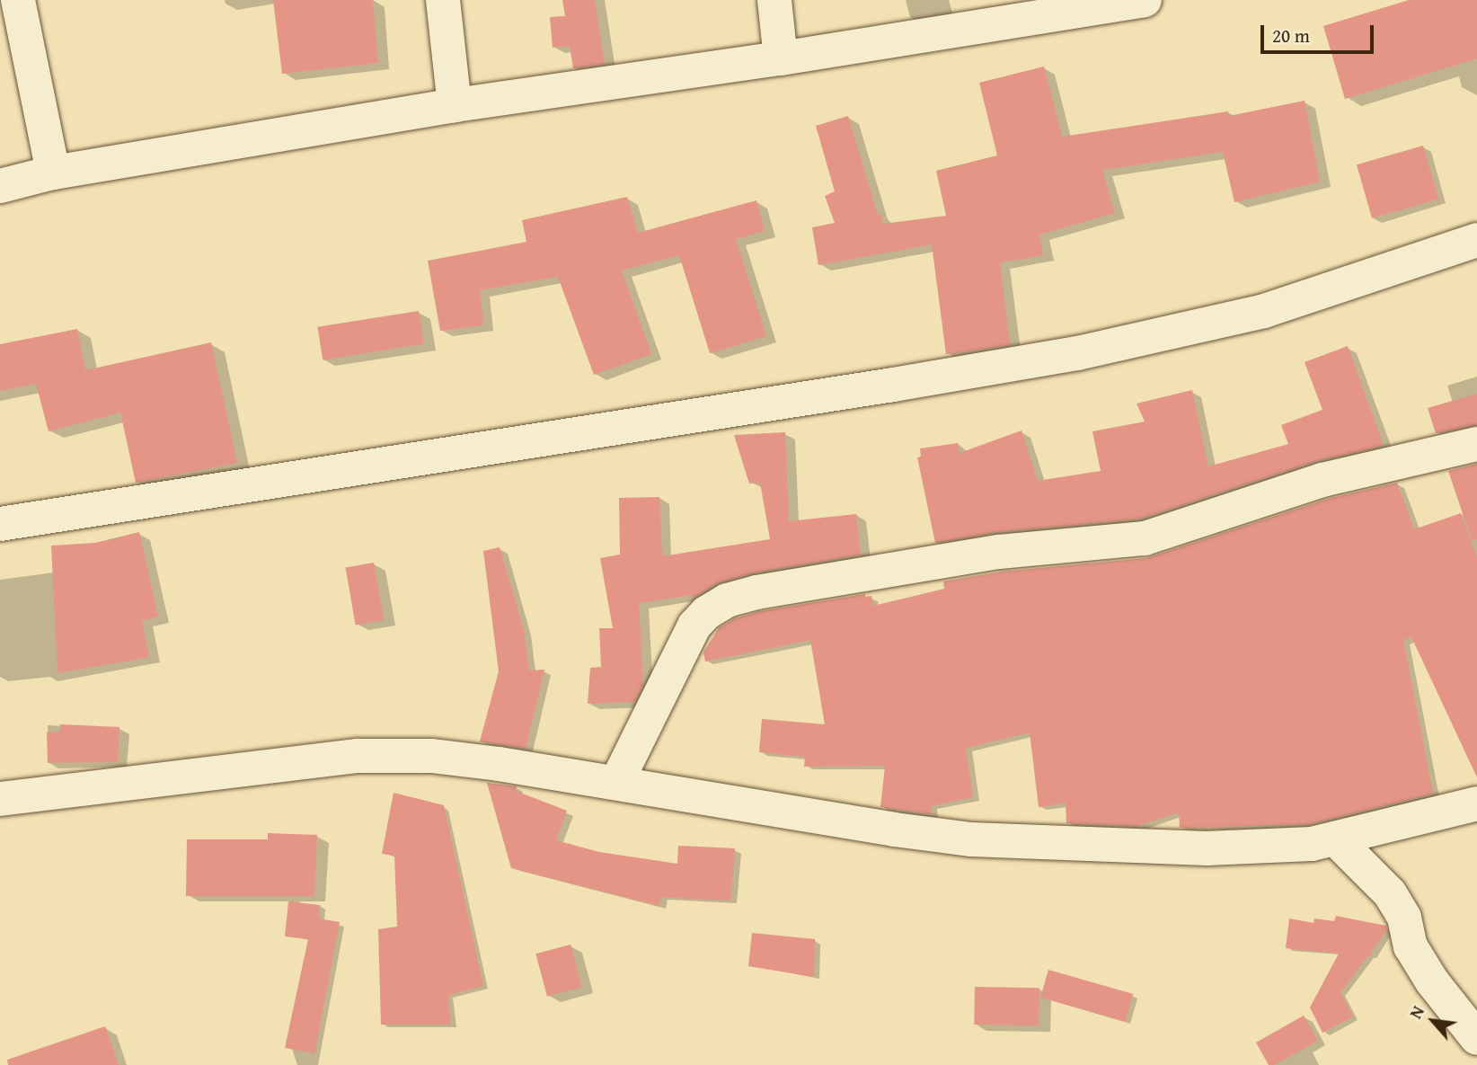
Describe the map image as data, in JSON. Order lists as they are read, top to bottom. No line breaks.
{"scale_bar":"20 m","north":"top left"}
